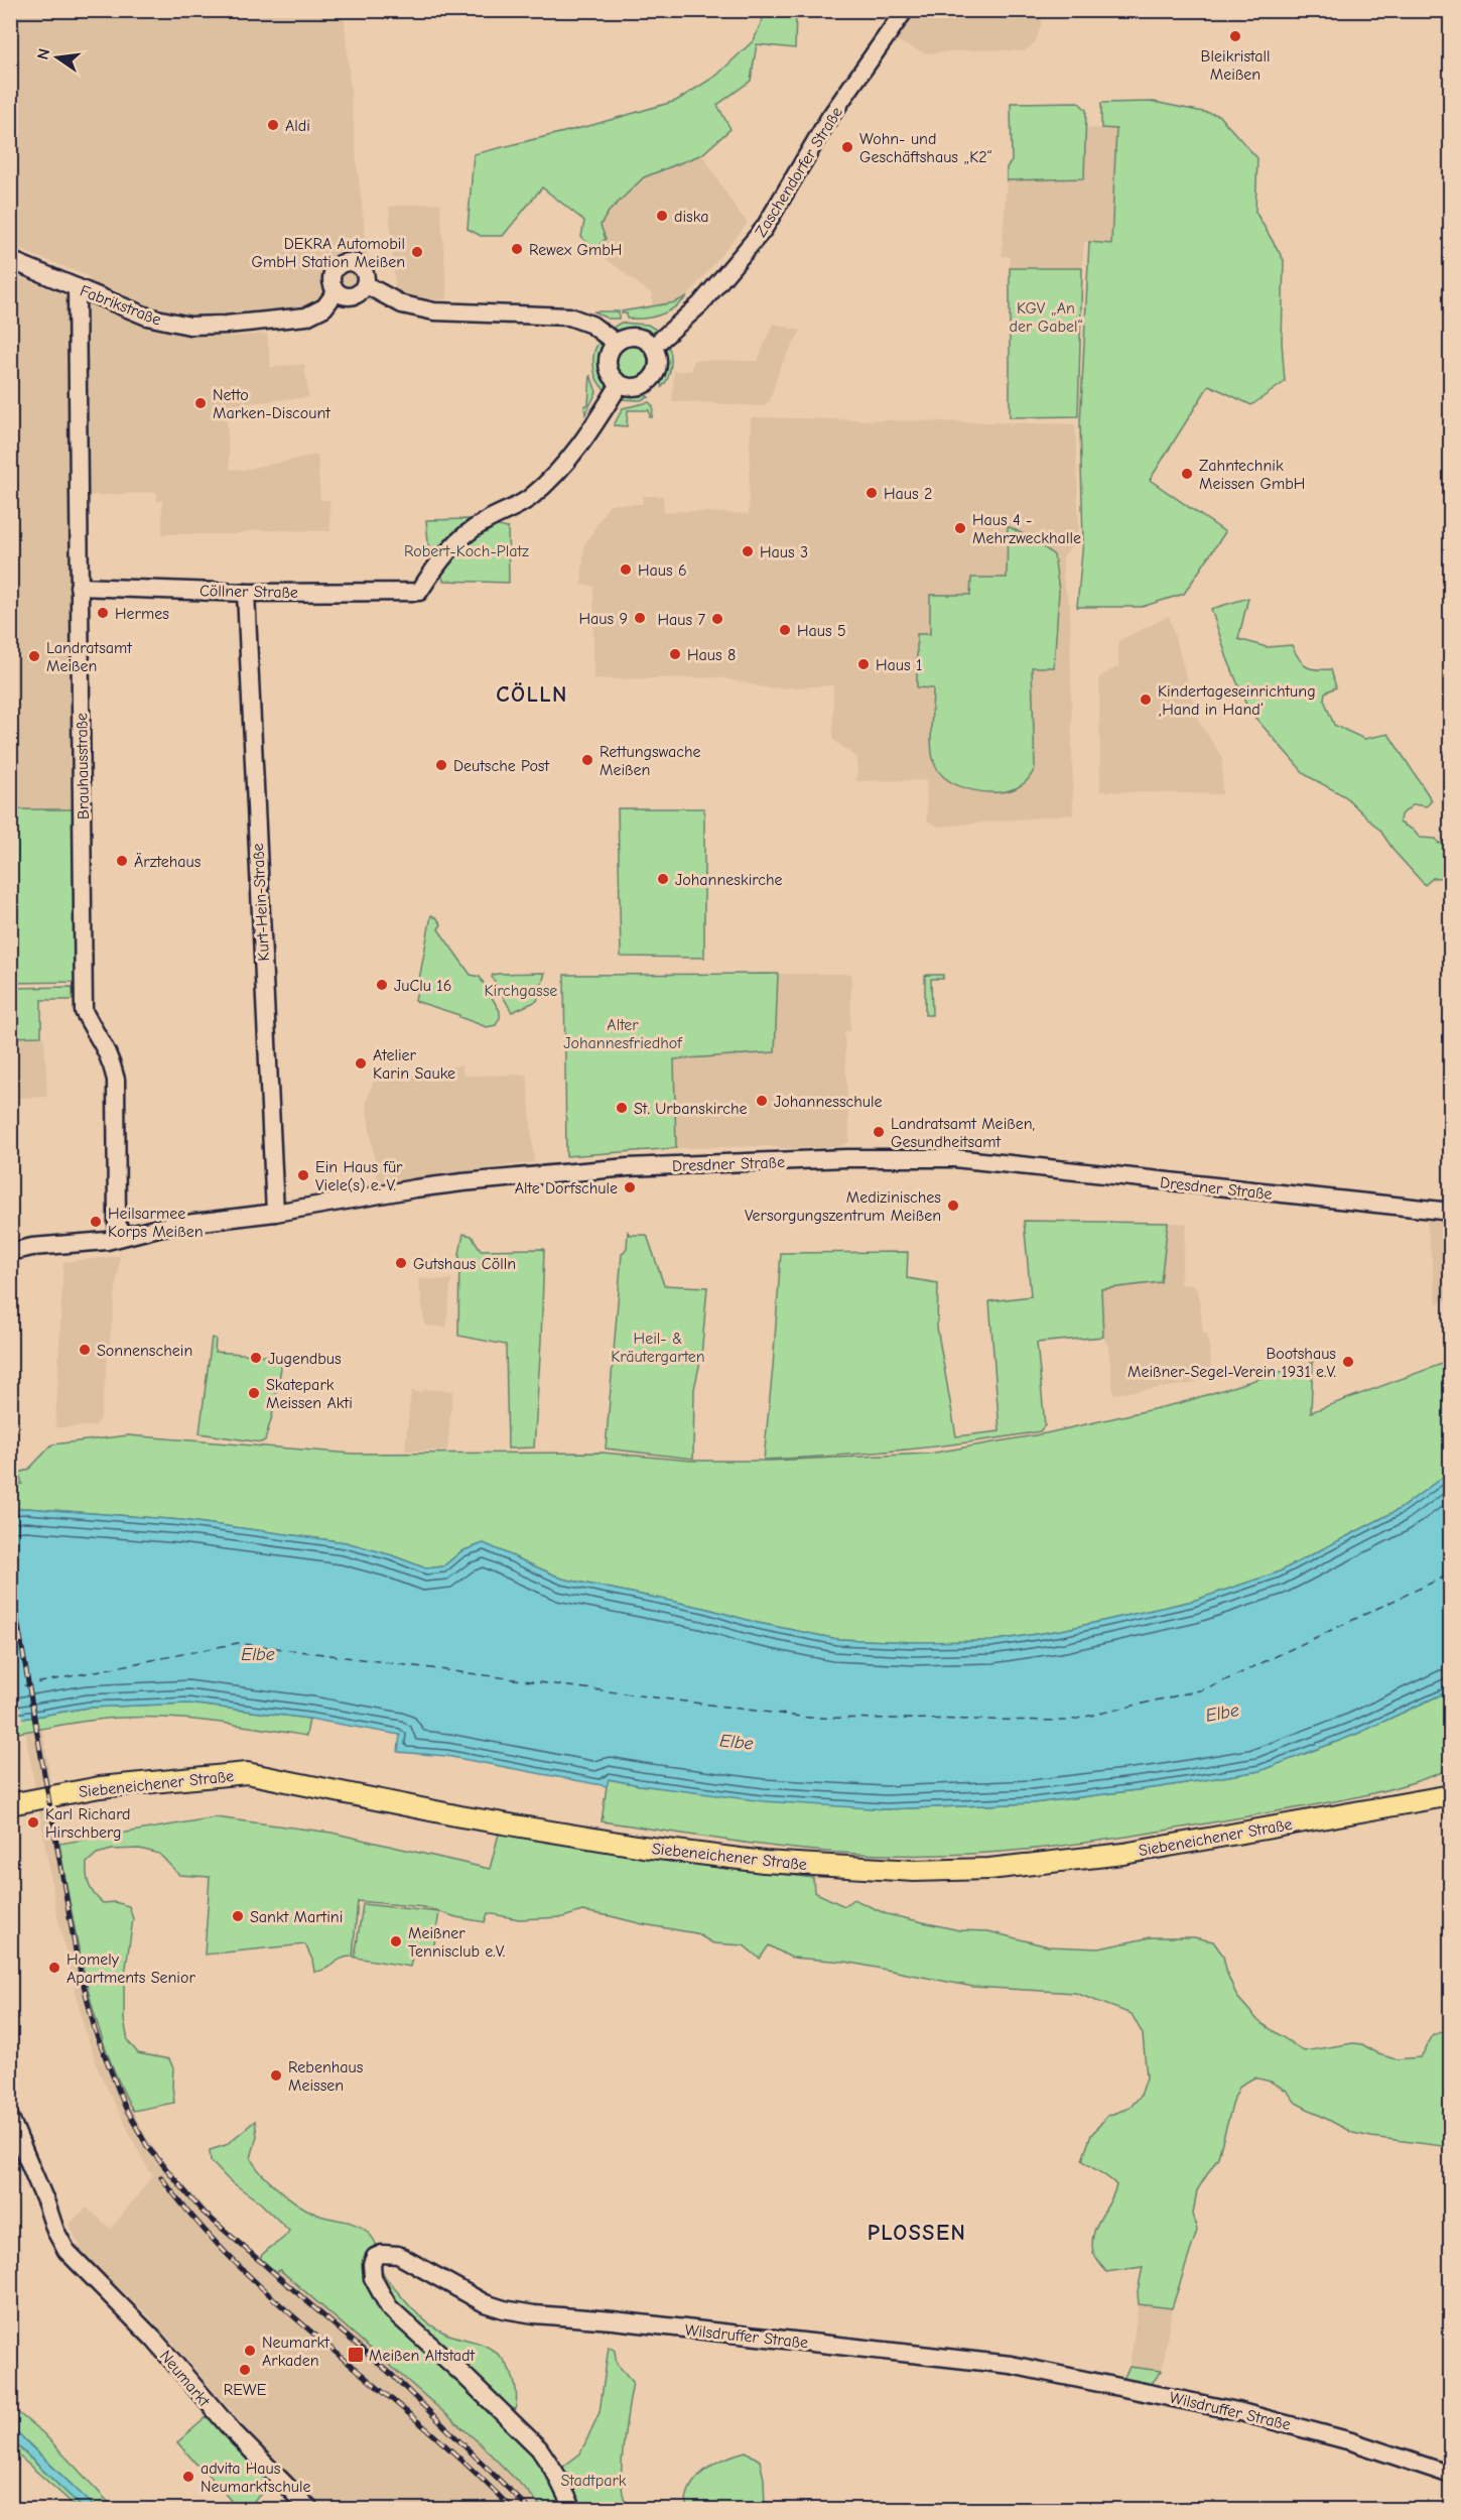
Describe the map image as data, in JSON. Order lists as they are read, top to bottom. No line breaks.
{"streets":{"main road":["Siebeneichener Straße"],"street":["Zaschendorfer Straße","Fabrikstraße","Cöllner Straße","Brauhausstraße","Kurt-Hein-Straße","Dresdner Straße","Wilsdruffer Straße","Neumarkt"]},"crossings":[["Zaschendorfer Straße","Cöllner Straße"],["Fabrikstraße","Brauhausstraße"],["Cöllner Straße","Brauhausstraße"],["Cöllner Straße","Kurt-Hein-Straße"],["Brauhausstraße","Dresdner Straße"],["Kurt-Hein-Straße","Dresdner Straße"]],"districts":["CÖLLN","PLOSSEN"],"water":["Elbe"],"parks":["KGV „An der Gabel“","Robert-Koch-Platz","Kirchgasse","Alter Johannesfriedhof","Heil- & Kräutergarten","Stadtpark"],"places":{"other":["Bleikristall Meißen","Aldi","Wohn- und Geschäftshaus „K2“","diska","Rewex GmbH","DEKRA Automobil GmbH Station Meißen","Netto Marken-Discount","Zahntechnik Meissen GmbH","Haus 2","Haus 4 - Mehrzweckhalle","Haus 3","Haus 6","Hermes","Haus 9","Haus 7","Haus 5","Haus 8","Landratsamt Meißen","Haus 1","Kindertageseinrichtung ‚Hand in Hand‘","Rettungswache Meißen","Deutsche Post","Ärztehaus","Johanneskirche","JuClu 16","Atelier Karin Sauke","Johannesschule","St. Urbanskirche","Landratsamt Meißen, Gesundheitsamt","Ein Haus für Viele(s) e. V.","Alte Dorfschule","Medizinisches Versorgungszentrum Meißen","Heilsarmee Korps Meißen","Gutshaus Cölln","Sonnenschein","Jugendbus","Bootshaus Meißner-Segel-Verein 1931 e.V.","Skatepark Meissen Akti","Karl Richard Hirschberg","Sankt Martini","Meißner Tennisclub e.V.","Homely Apartments Senior","Rebenhaus Meissen","Neumarkt Arkaden","REWE","advita Haus Neumarktschule"],"transit":["Meißen Altstadt"]},"north":"left"}
